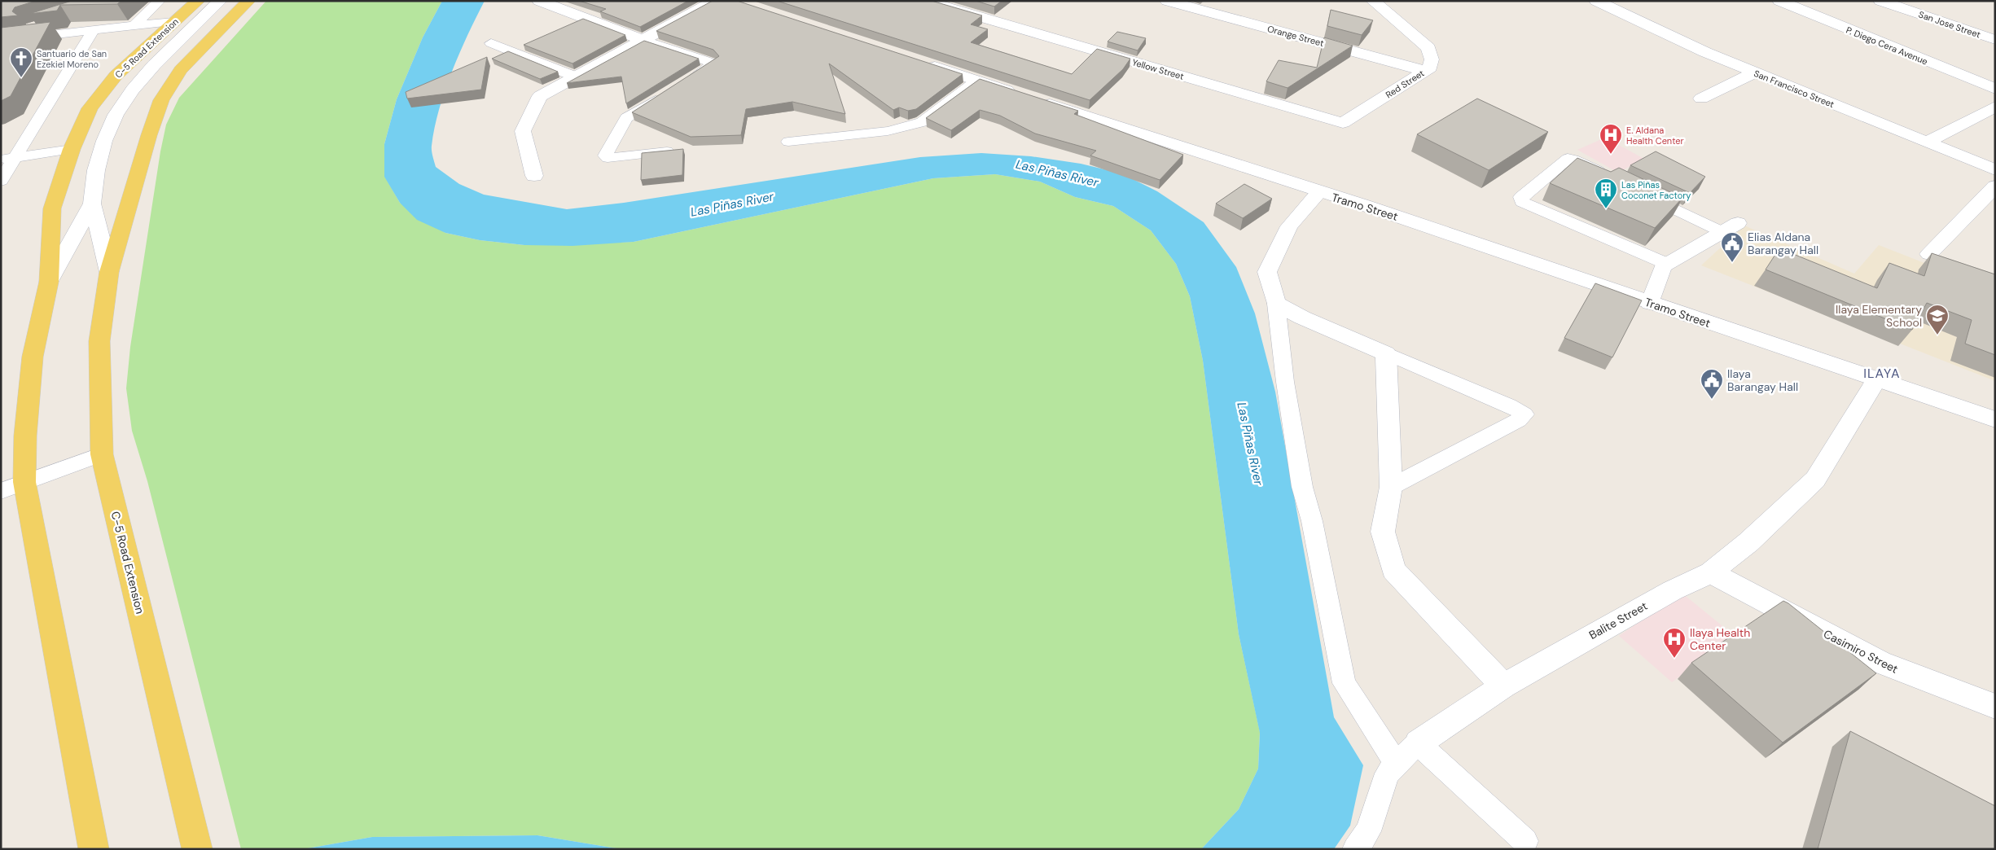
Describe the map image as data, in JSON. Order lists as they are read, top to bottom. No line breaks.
{"streets":{"main road":["C-5 Road Extension"],"street":["San Jose Street","Orange Street","P. Diego Cera Avenue","Yellow Street","Red Street","San Francisco Street","Tramo Street","Balite Street","Casimiro Street"]},"crossings":[["Orange Street","Red Street"],["Yellow Street","Red Street"],["Tramo Street","Balite Street"],["Balite Street","Casimiro Street"]],"districts":["ILAYA"],"water":["Las Piñas River"],"places":{"church":["Santuario de San Ezekiel Moreno"],"hospital":["E. Aldana Health Center","Ilaya Health Center"],"building":["Las Piñas Coconet Factory"],"public building":["Elias Aldana Barangay Hall","Ilaya Barangay Hall"],"school or university":["Ilaya Elementary School"]}}
